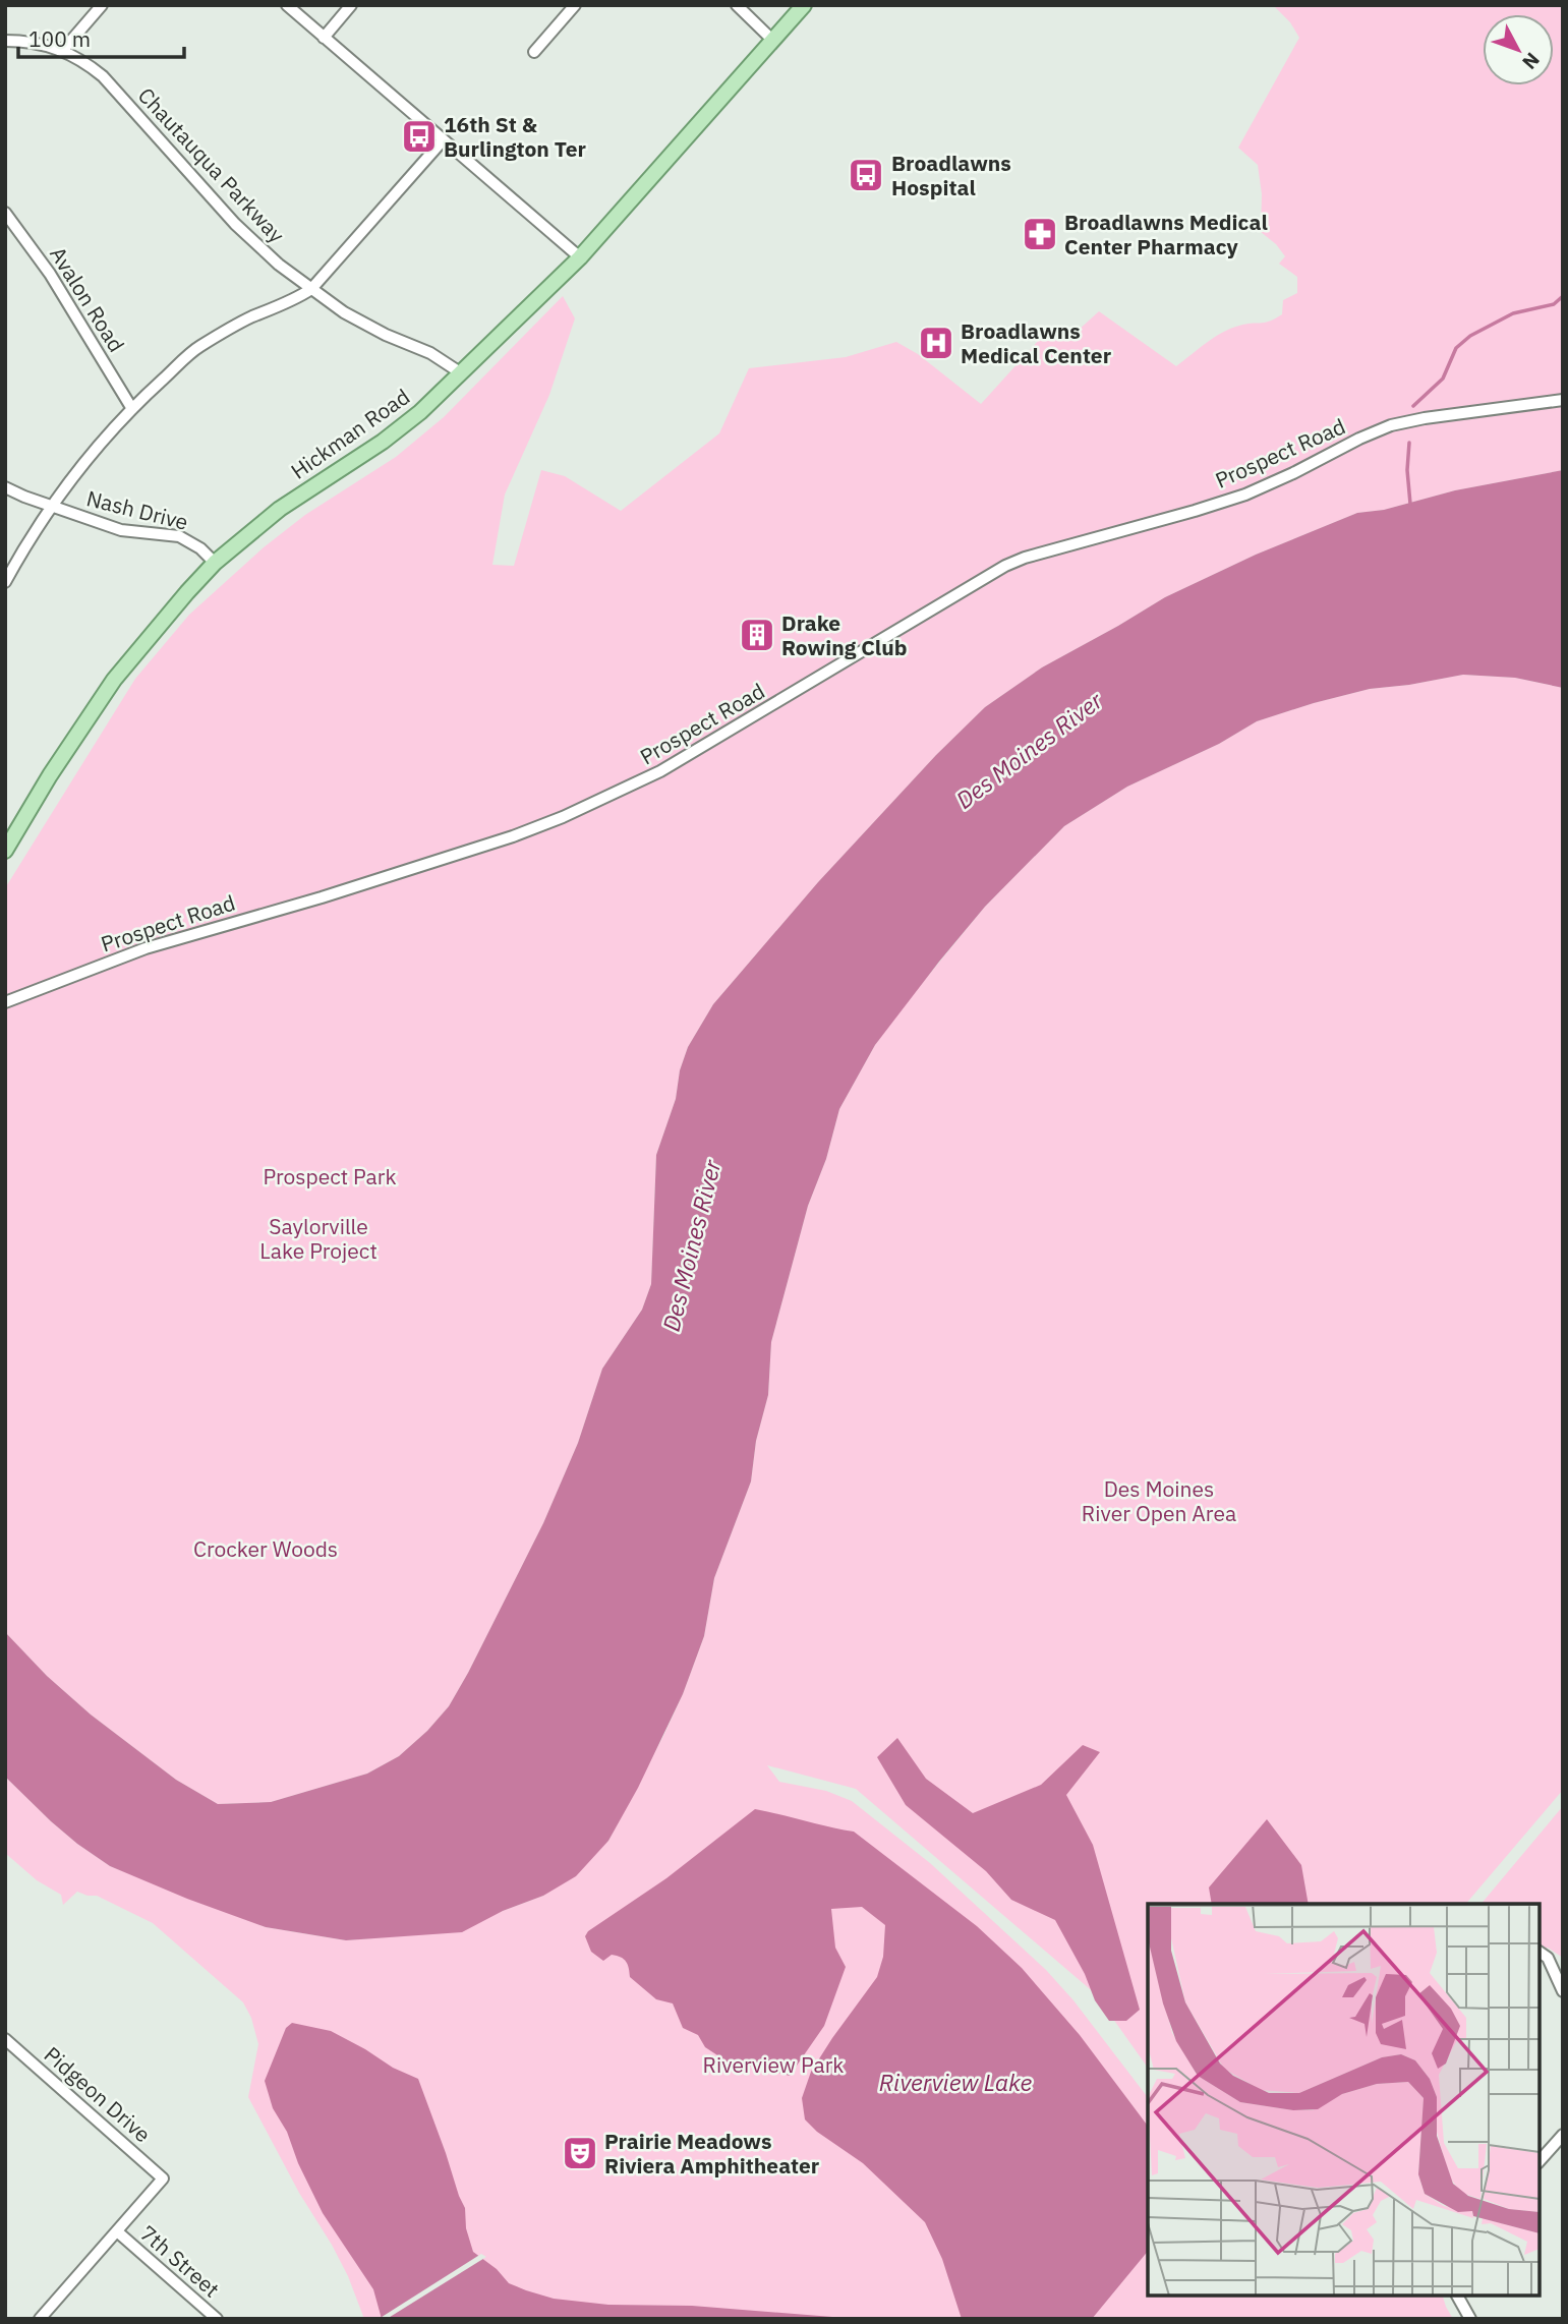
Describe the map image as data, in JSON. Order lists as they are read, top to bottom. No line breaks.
{"streets":{"main road":["Hickman Road"],"street":["Chautauqua Parkway","Avalon Road","Prospect Road","Nash Drive","Pidgeon Drive","7th Street"]},"crossings":[["Chautauqua Parkway","Hickman Road"],["Hickman Road","Nash Drive"],["Pidgeon Drive","7th Street"]],"water":["Des Moines River","Riverview Lake"],"parks":["Prospect Park","Saylorville Lake Project","Des Moines River Open Area","Crocker Woods","Riverview Park"],"places":{"bus stop":["16th St & Burlington Ter","Broadlawns Hospital"],"pharmacy":["Broadlawns Medical Center Pharmacy"],"hospital":["Broadlawns Medical Center"],"building":["Drake Rowing Club"],"theatre":["Prairie Meadows Riviera Amphitheater"]},"scale_bar":"100 m","north":"bottom right"}
